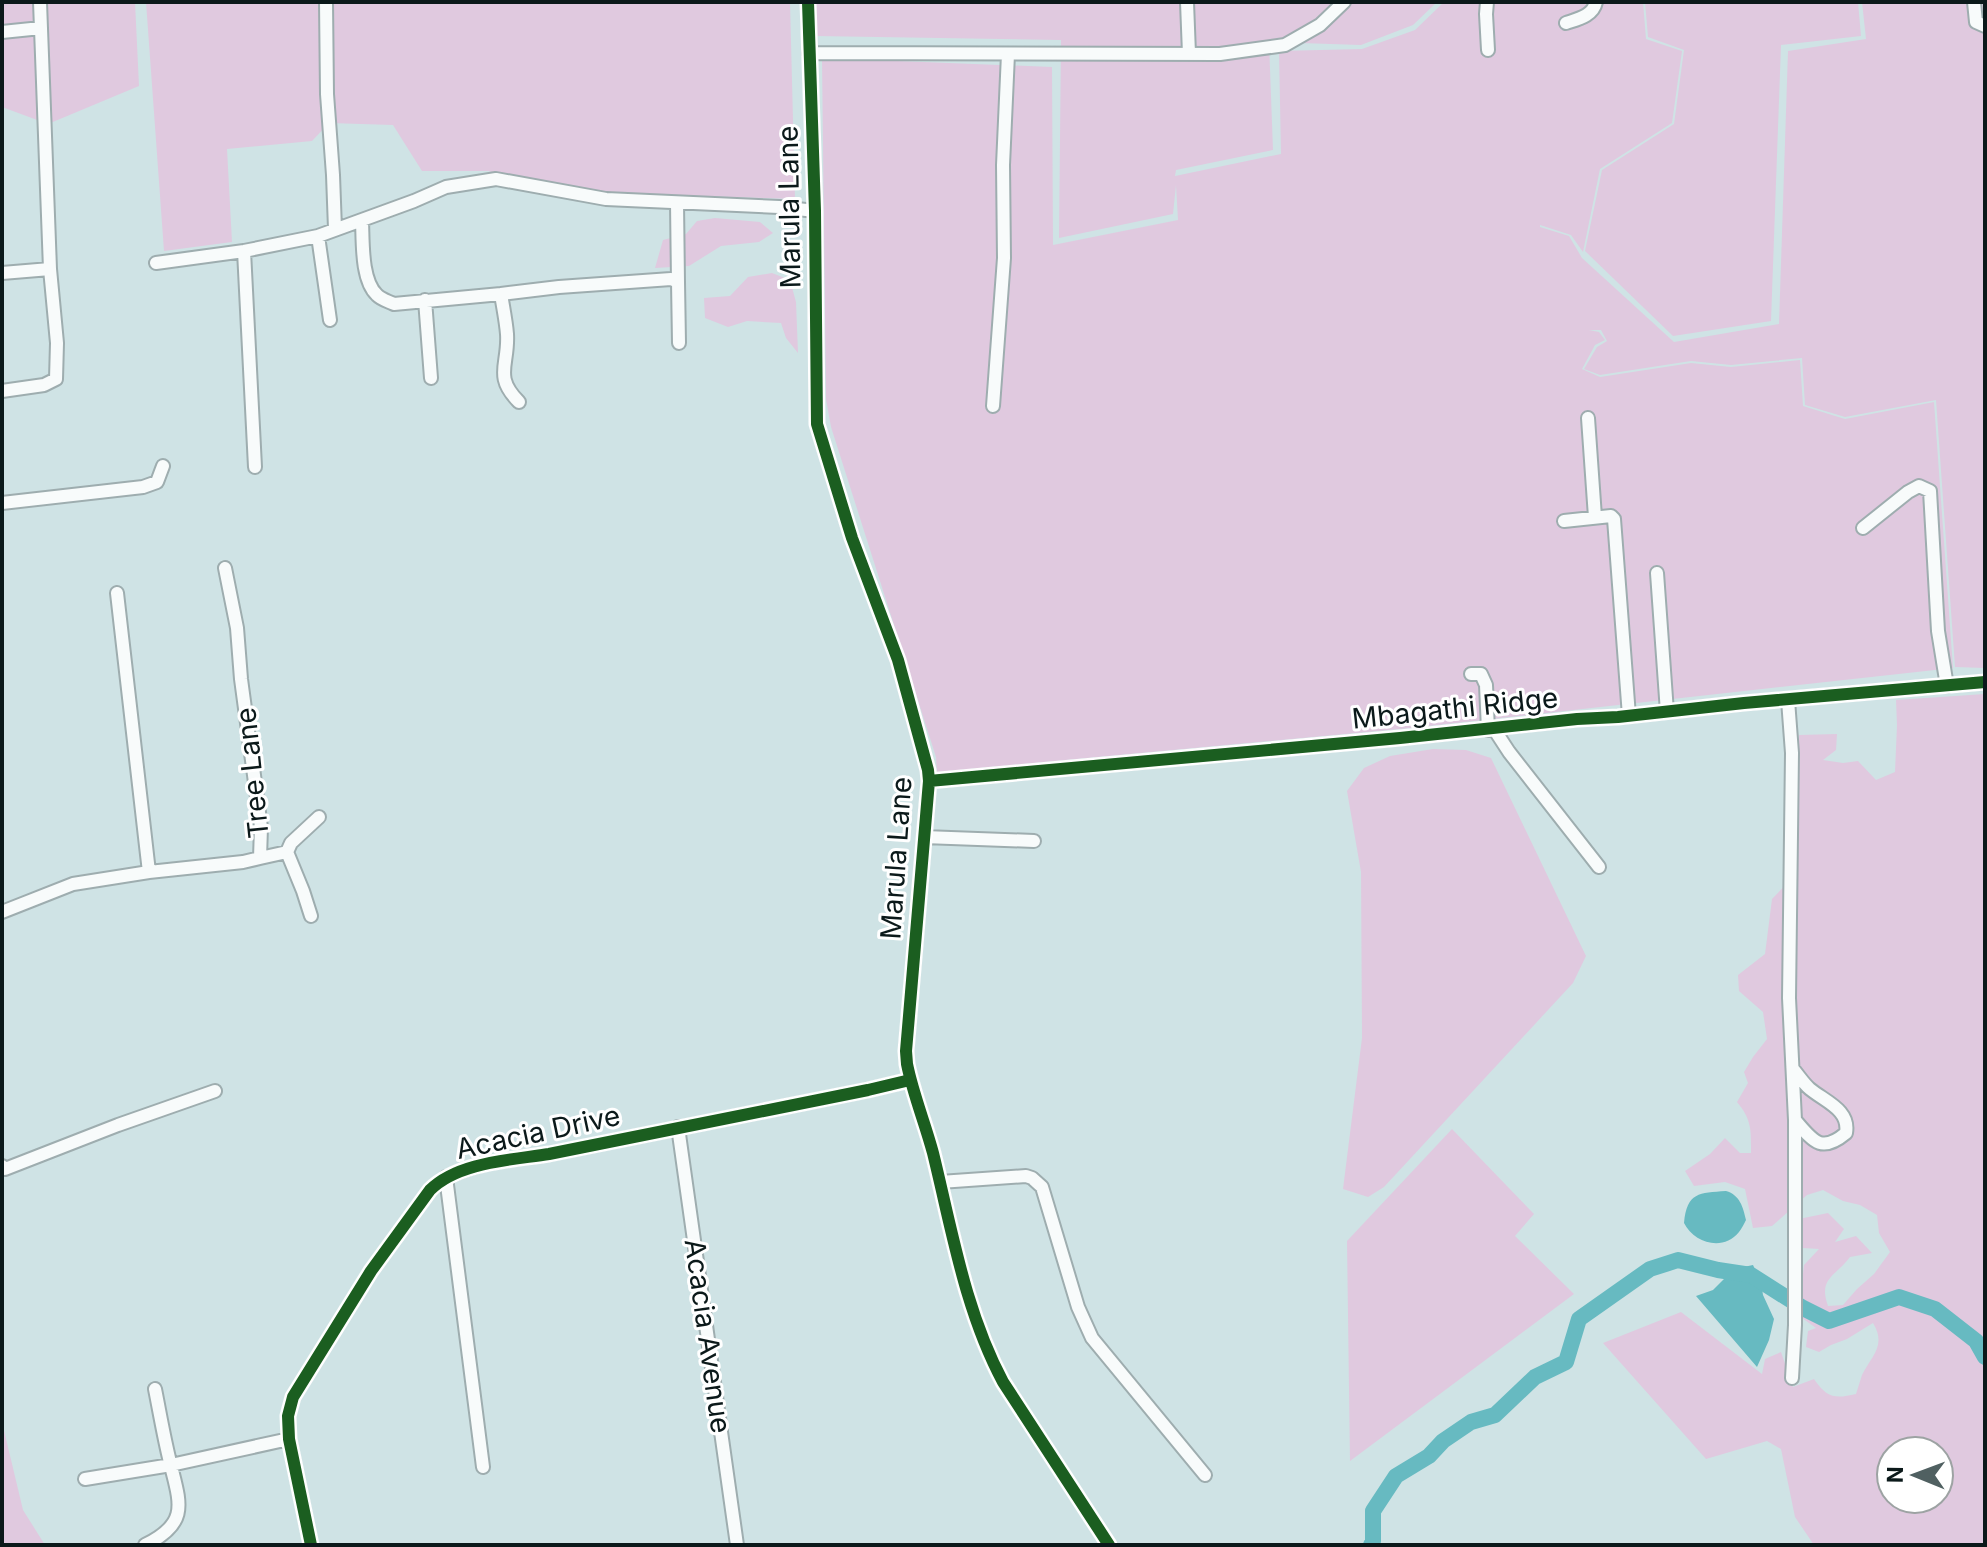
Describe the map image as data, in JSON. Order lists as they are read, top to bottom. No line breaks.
{"streets":{"street":["Marula Lane","Mbagathi Ridge","Tree Lane","Acacia Drive","Acacia Avenue"]},"crossings":[["Marula Lane","Mbagathi Ridge"],["Marula Lane","Acacia Drive"],["Acacia Drive","Acacia Avenue"]],"north":"left"}
